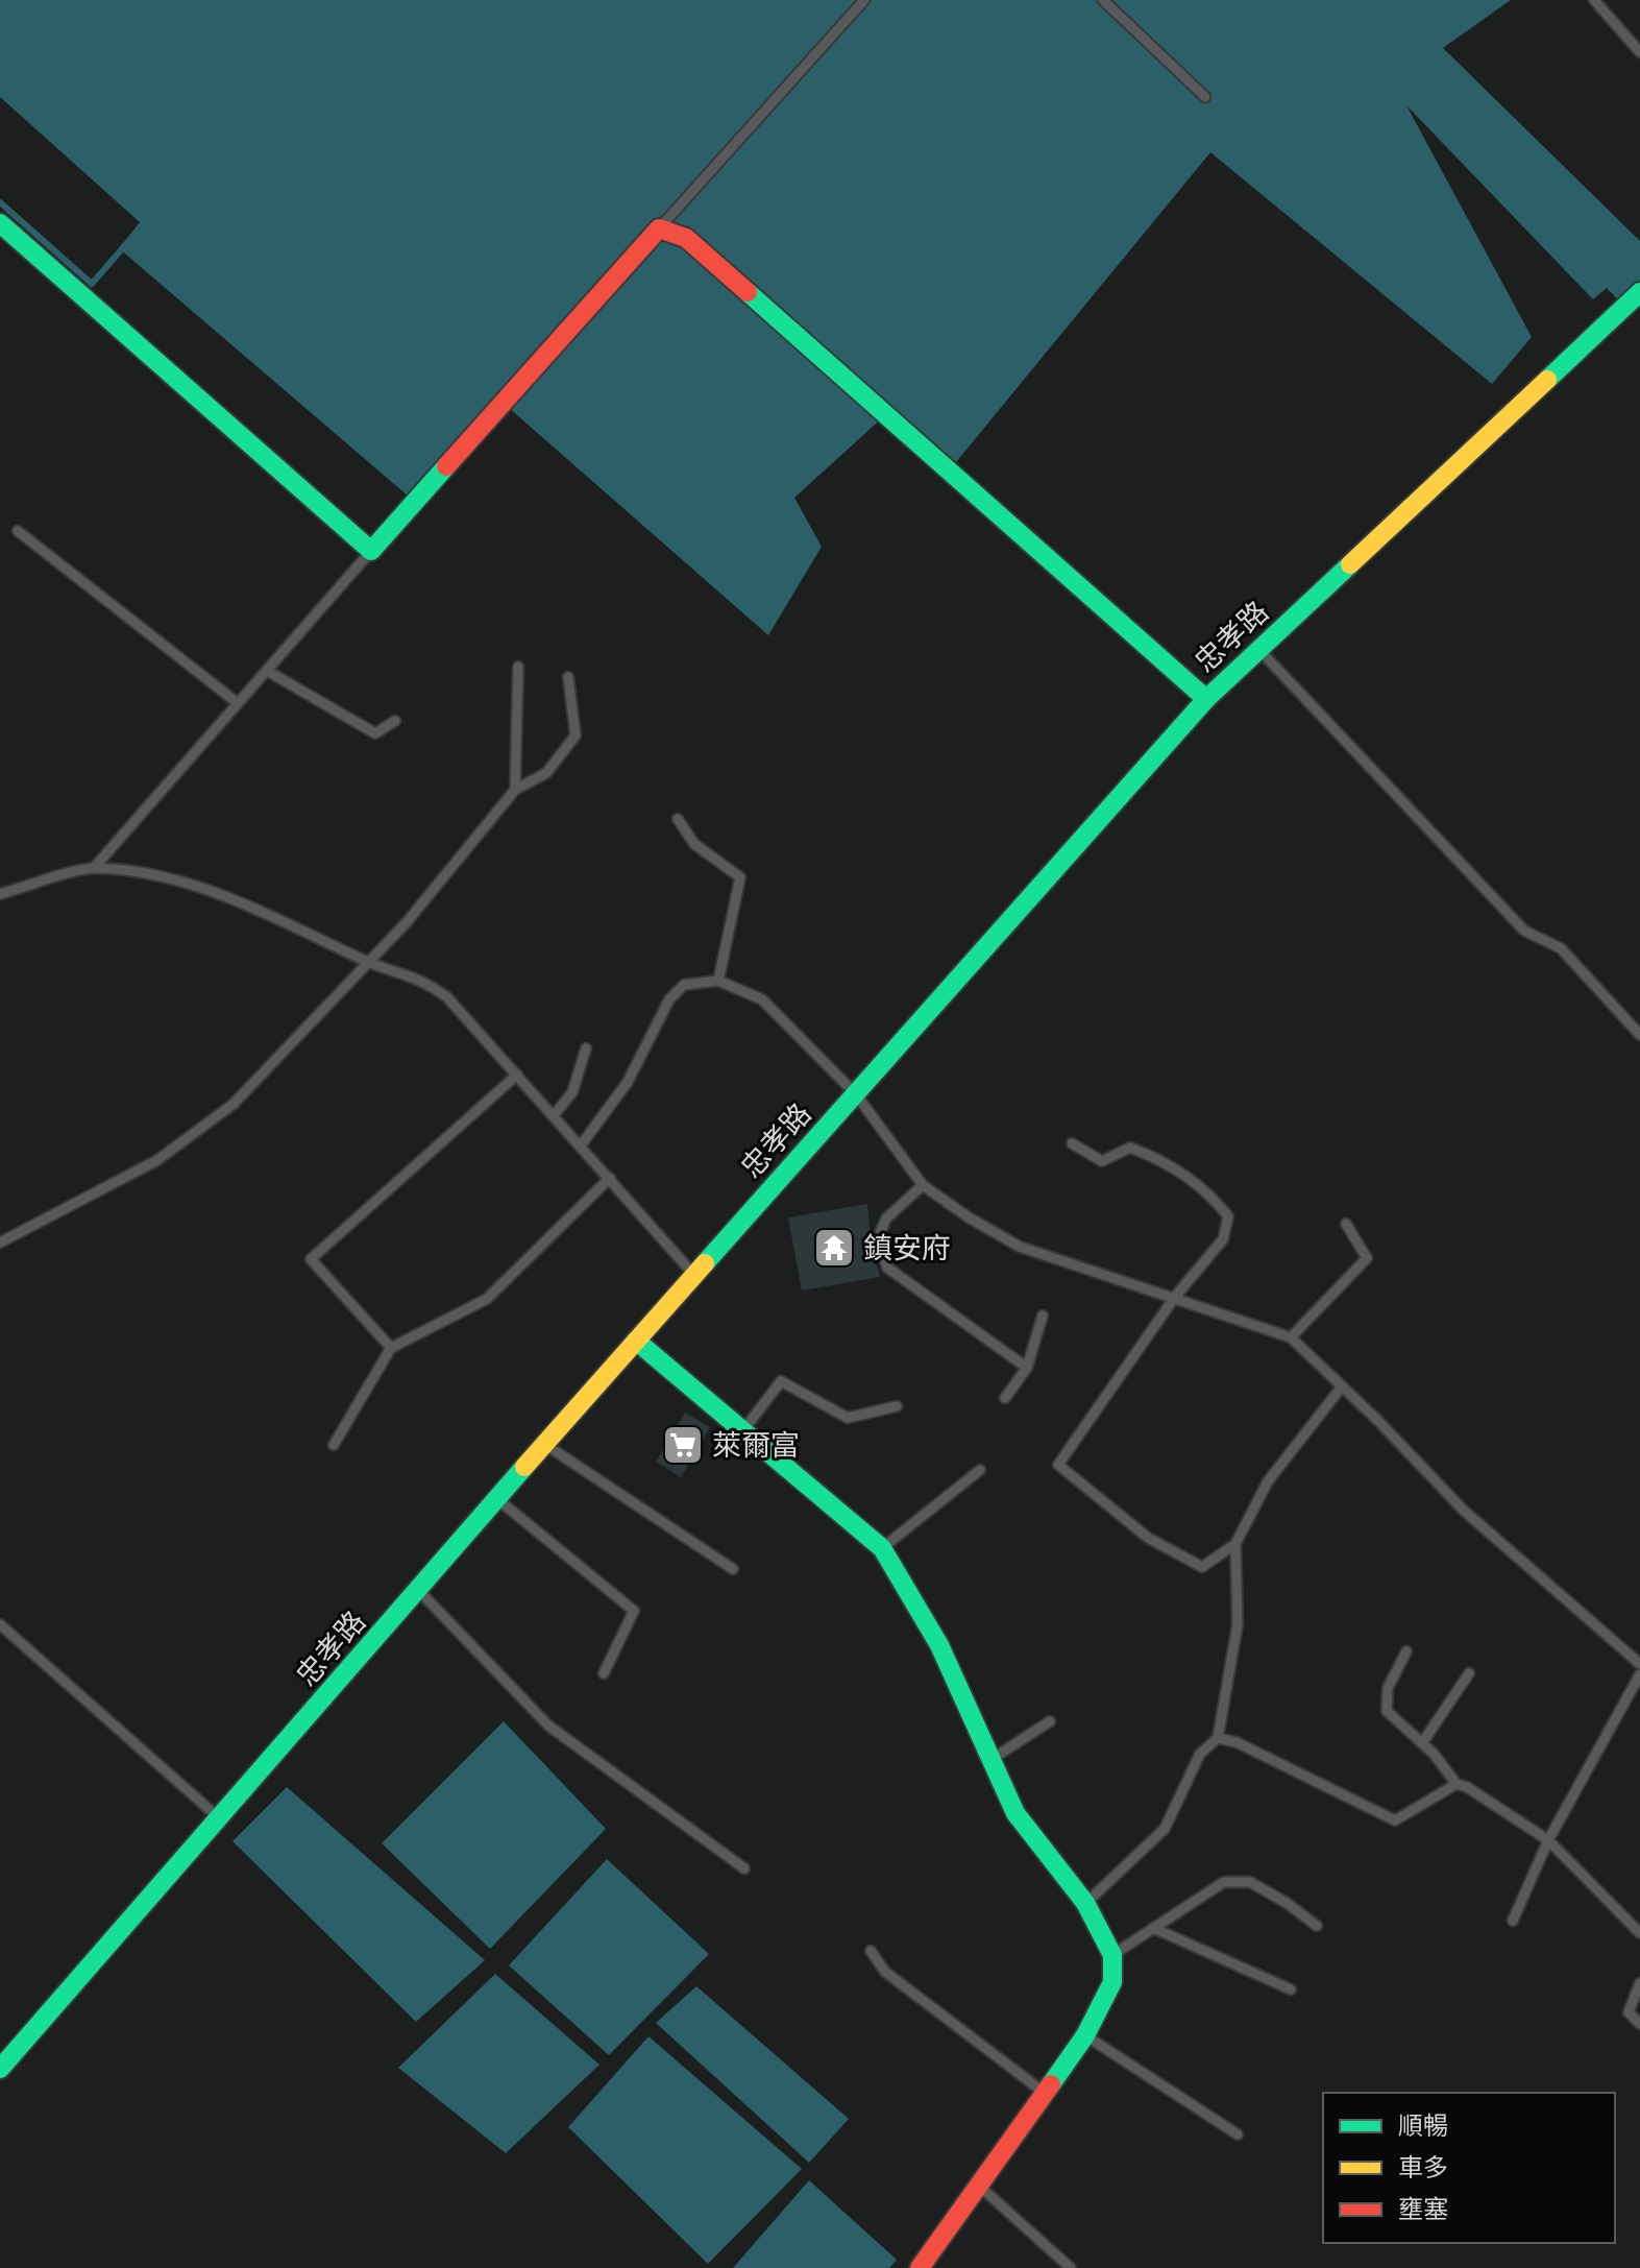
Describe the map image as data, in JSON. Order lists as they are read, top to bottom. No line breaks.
{"streets":{"street":["忠孝路"]},"places":{"temple":["鎮安府"],"supermarket":["萊爾富"]},"legend":["順暢","車多","壅塞"]}
